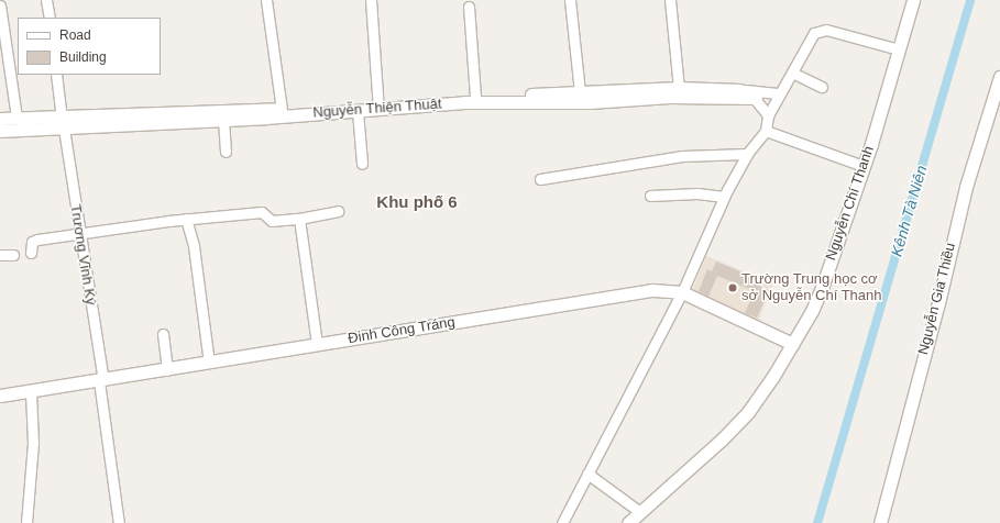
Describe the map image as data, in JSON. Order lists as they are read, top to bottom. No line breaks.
{"streets":{"street":["Nguyễn Thiện Thuật","Nguyễn Chí Thanh","Trương Vĩnh Ký","Nguyễn Gia Thiều","Đinh Công Tráng"]},"crossings":[["Nguyễn Thiện Thuật","Trương Vĩnh Ký"],["Nguyễn Chí Thanh","Đinh Công Tráng"],["Trương Vĩnh Ký","Đinh Công Tráng"]],"districts":["Khu phố 6"],"water":["Kênh Tà Niên"],"places":["Trường Trung học cơ sở Nguyễn Chí Thanh"],"legend":["Road","Building"]}
